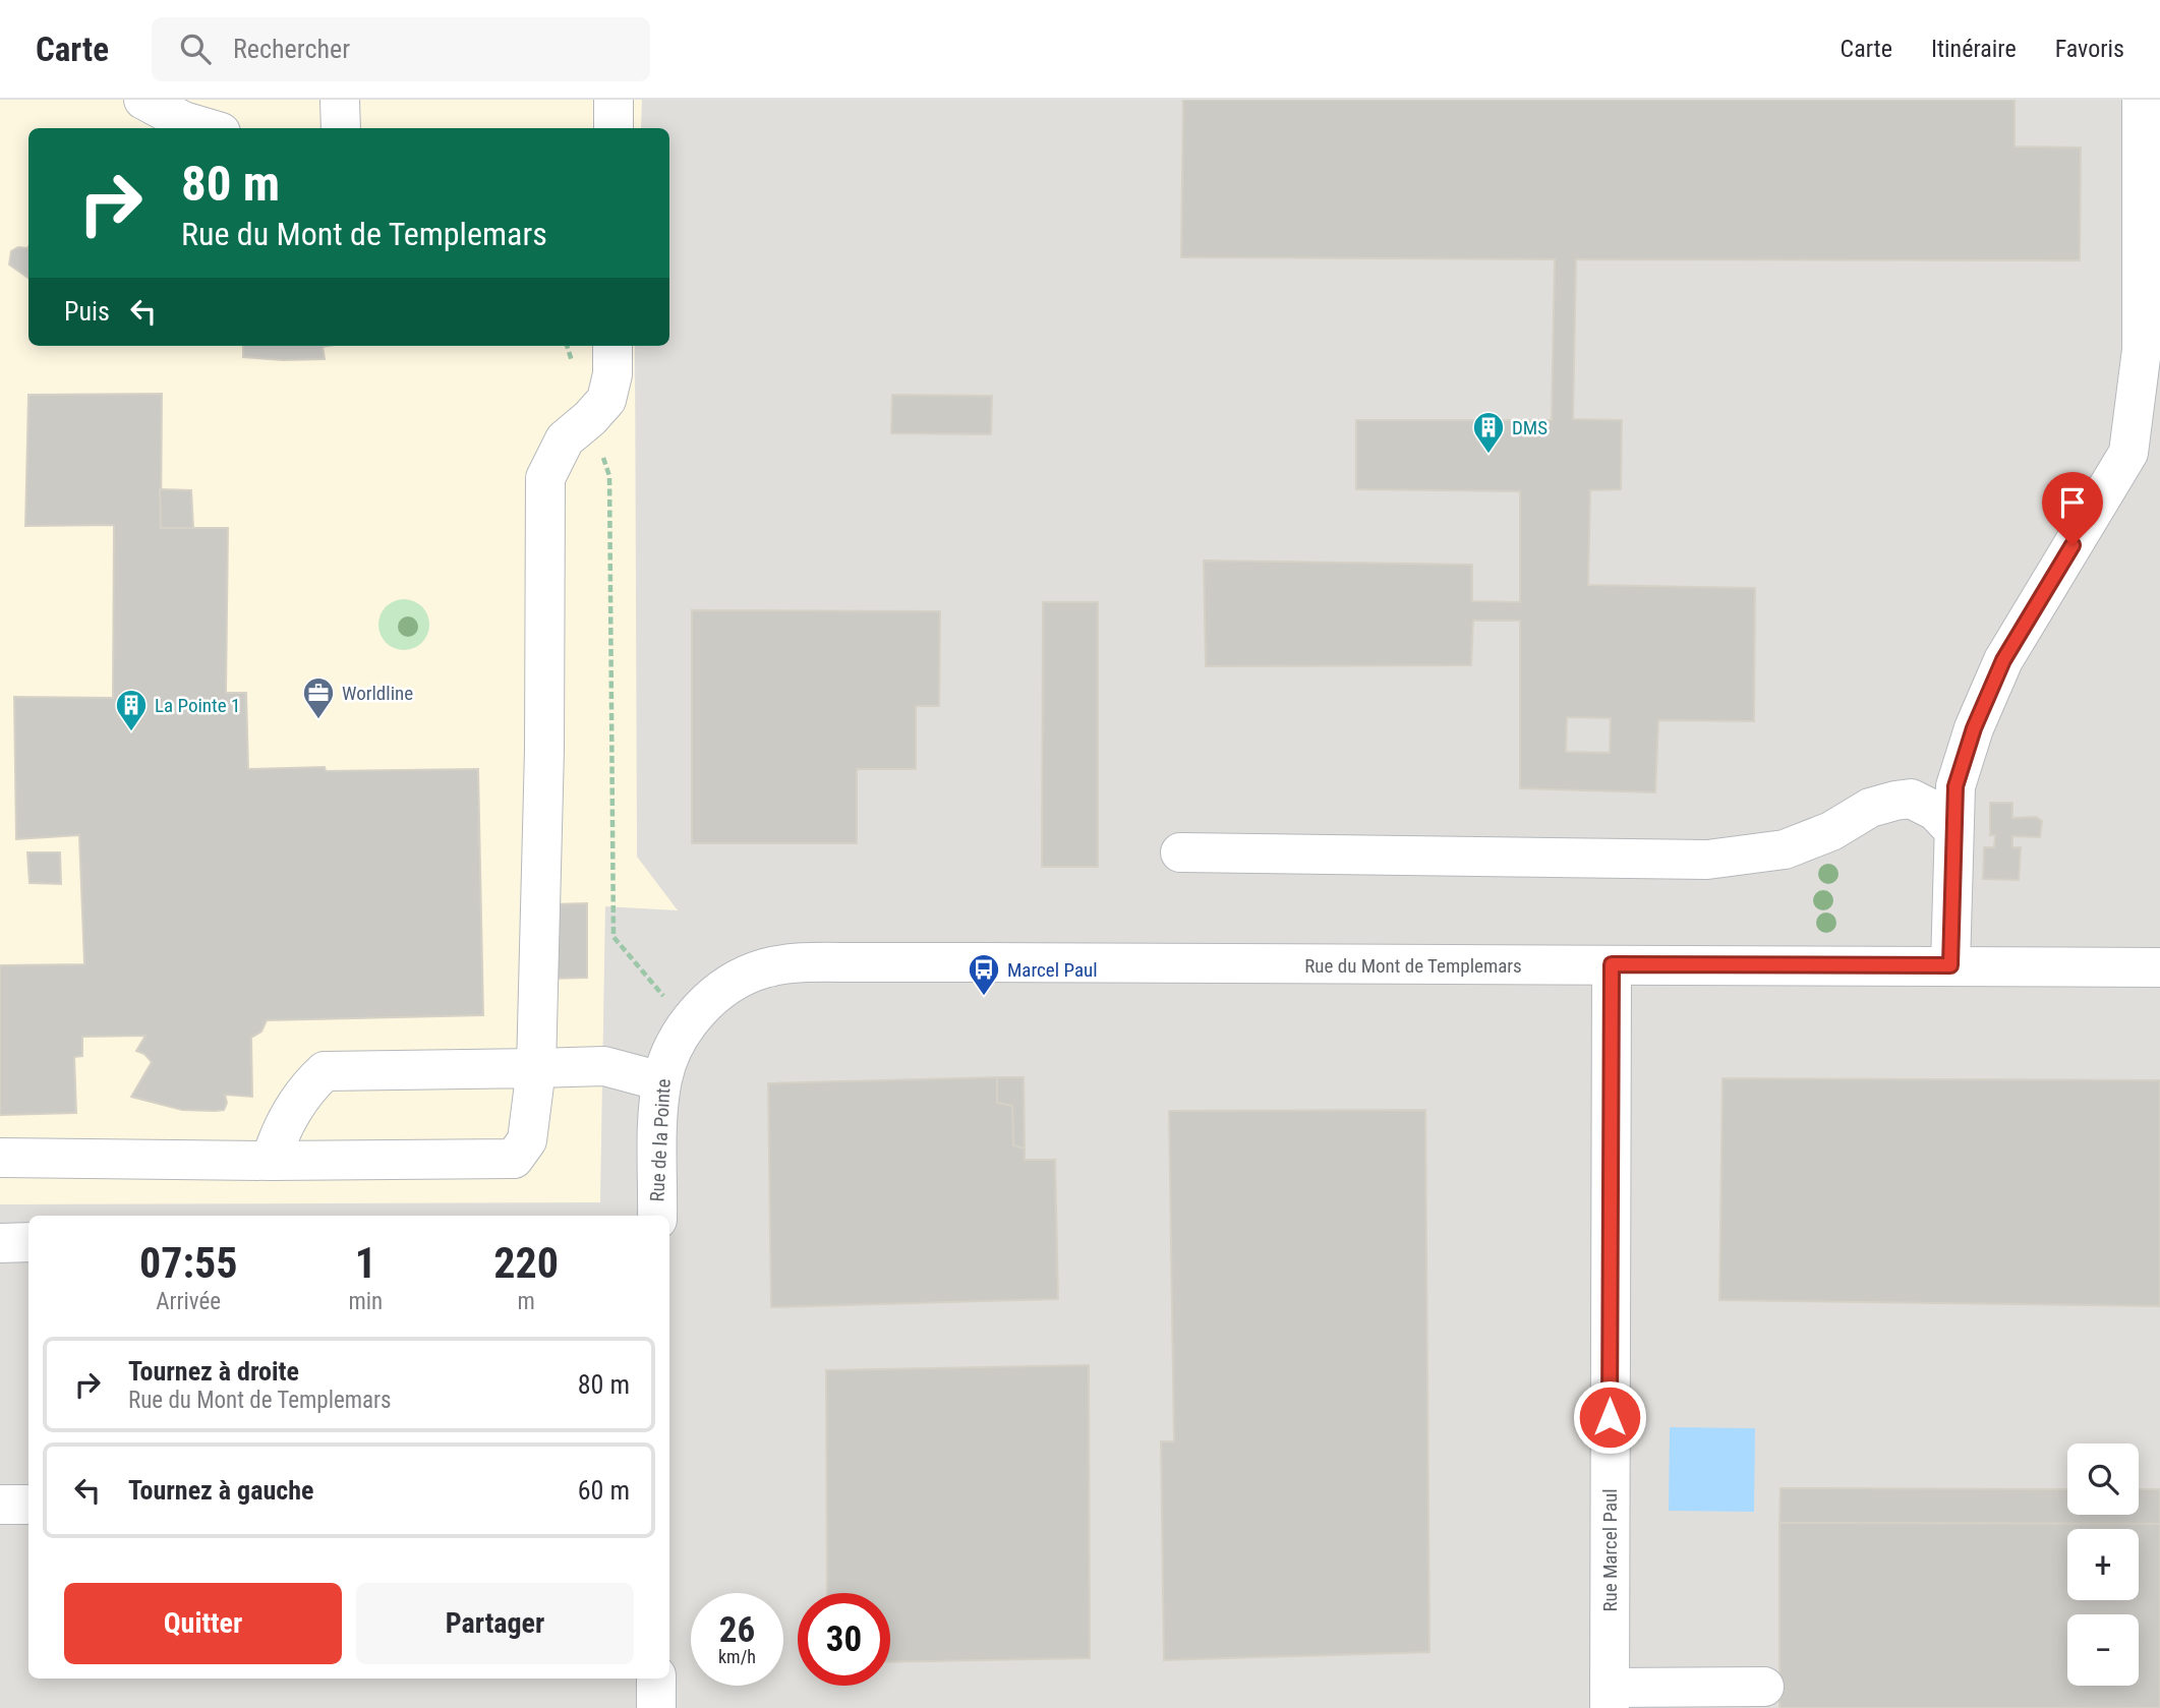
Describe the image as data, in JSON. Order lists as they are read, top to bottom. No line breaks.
{"streets":{"street":["Rue du Mont de Templemars","Rue de la Pointe","Rue Marcel Paul"]},"crossings":[["Rue du Mont de Templemars","Rue de la Pointe"],["Rue du Mont de Templemars","Rue Marcel Paul"]],"places":{"building":["DMS","La Pointe 1"],"office":["Worldline"],"bus stop":["Marcel Paul"]},"page":{"header":"Carte","search":"Rechercher","nav":["Carte","Itinéraire","Favoris"],"turn":["80 m","Rue du Mont de Templemars"],"then":"Puis","eta":["07:55","Arrivée","1","min","220","m"],"list":[{"name":"Tournez à droite","note":"Rue du Mont de Templemars","value":"80 m"},{"name":"Tournez à gauche","value":"60 m"}],"map_buttons":["+","−"],"buttons":["Quitter","Partager"],"speed":"26 km/h","limit":"30"}}
